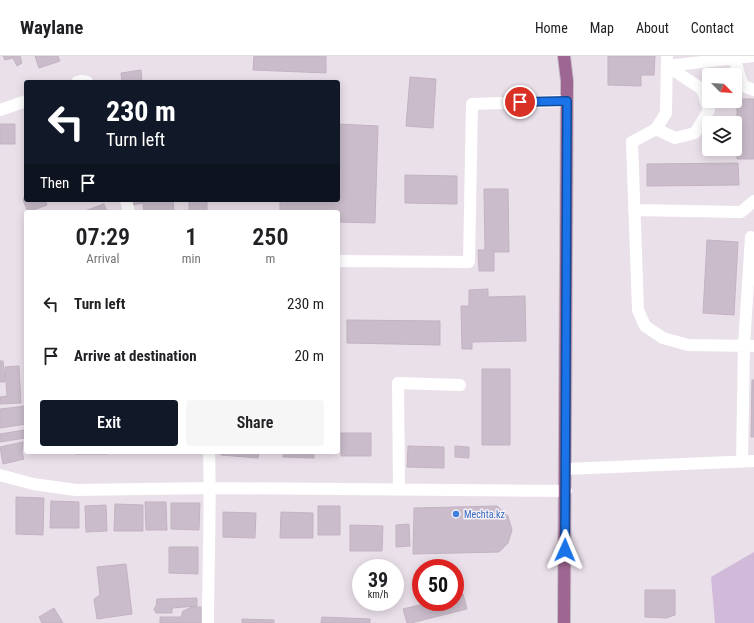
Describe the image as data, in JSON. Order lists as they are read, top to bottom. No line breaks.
{"places":["Mechta.kz"],"north":"bottom right","page":{"header":"Waylane","nav":["Home","Map","About","Contact"],"turn":["230 m","Turn left"],"then":"Then","eta":["07:29","Arrival","1","min","250","m"],"list":[{"name":"Turn left","value":"230 m"},{"name":"Arrive at destination","value":"20 m"}],"buttons":["Exit","Share"],"speed":"39 km/h","limit":"50"}}
